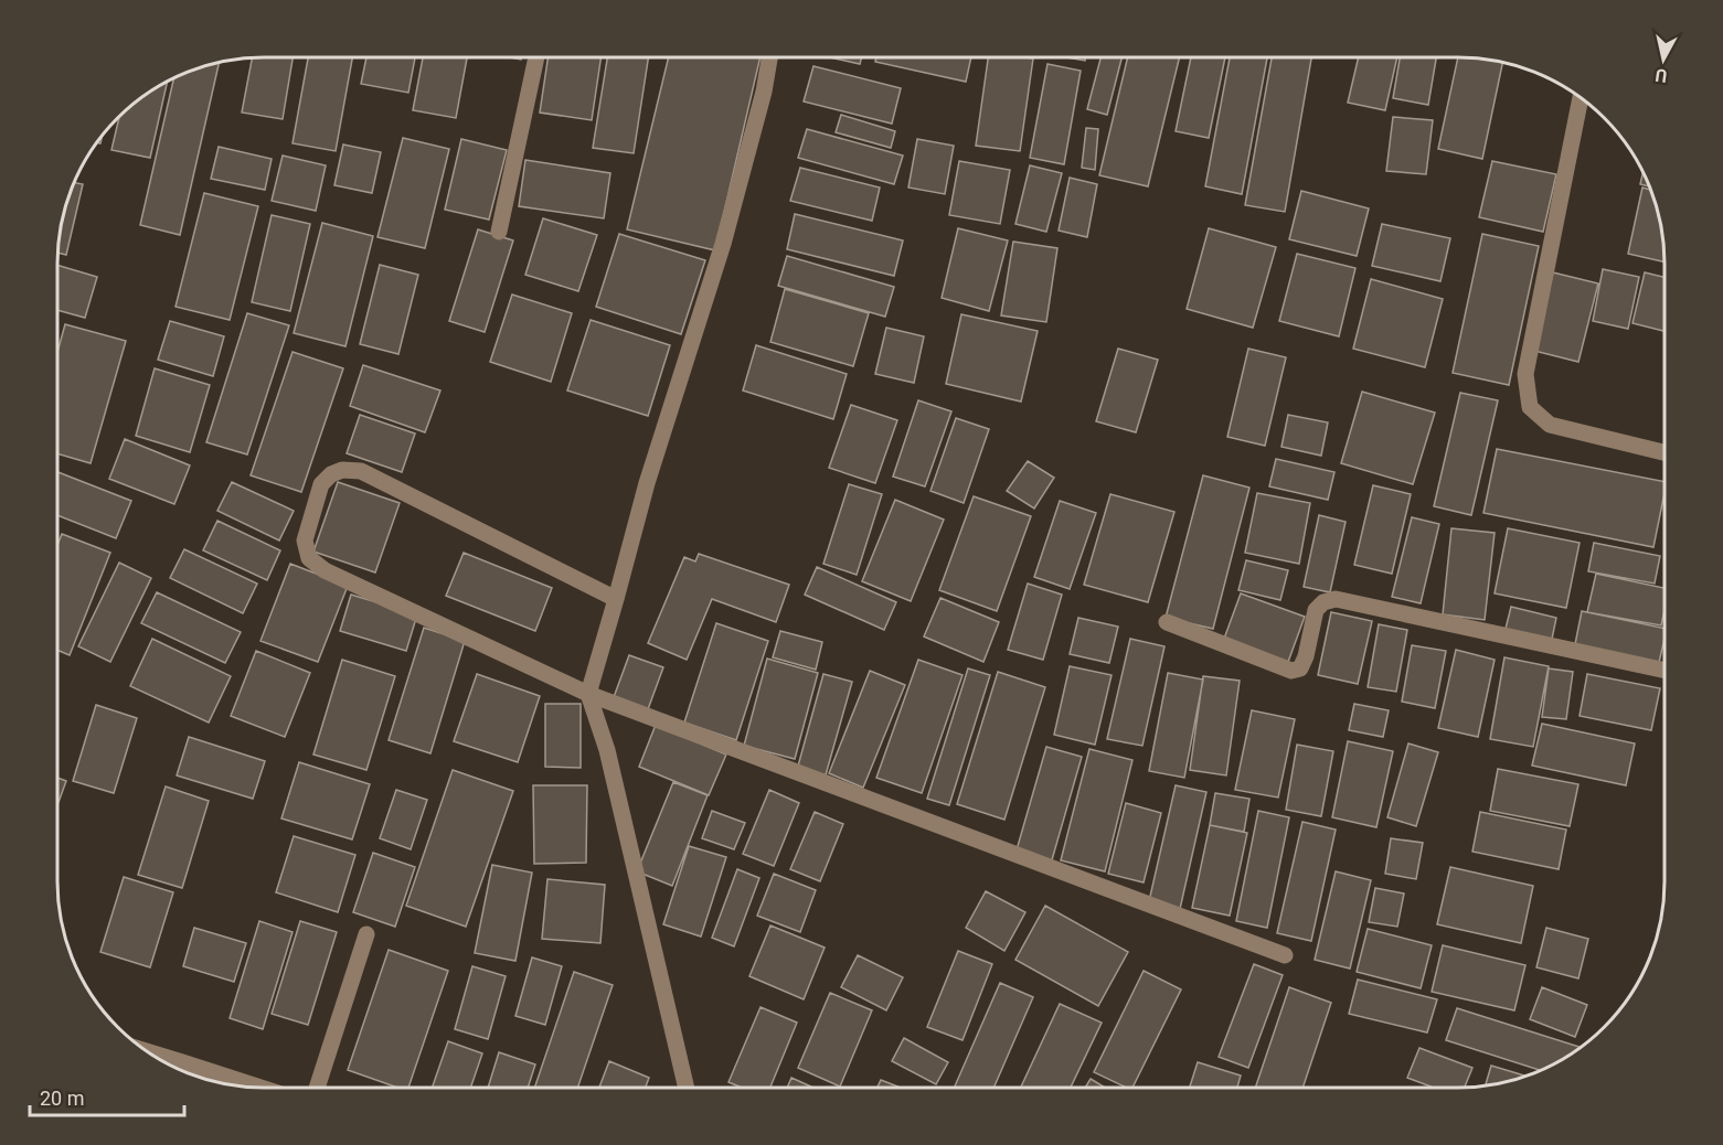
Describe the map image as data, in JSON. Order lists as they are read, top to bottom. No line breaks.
{"scale_bar":"20 m","north":"bottom"}
